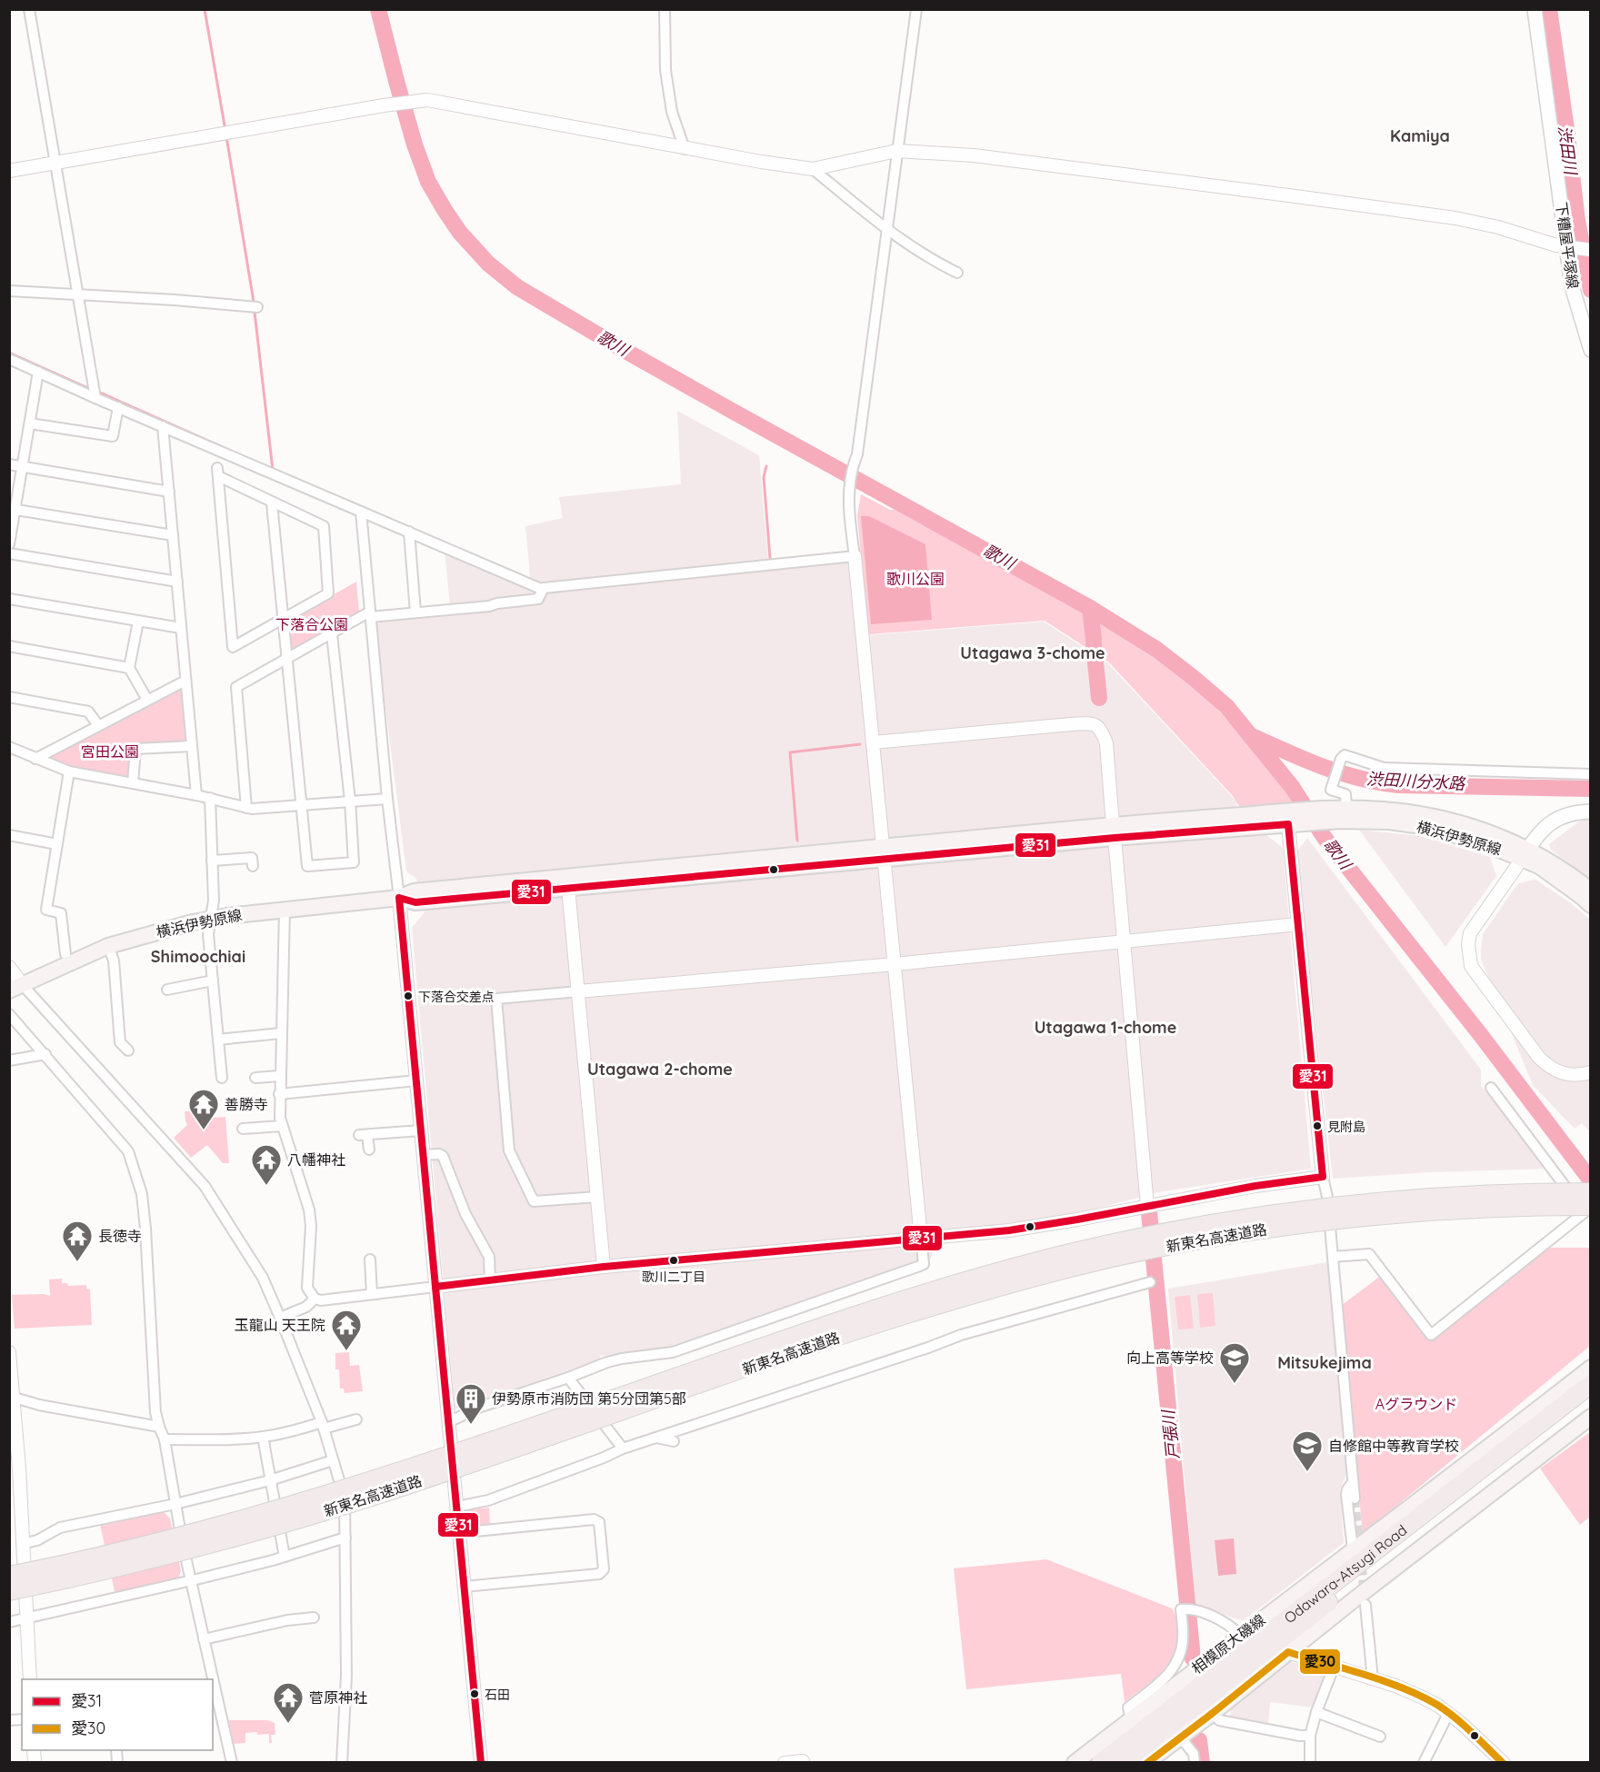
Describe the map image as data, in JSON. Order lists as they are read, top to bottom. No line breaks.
{"streets":{"highway":["新東名高速道路","Odawara-Atsugi Road"],"main road":["下糟屋平塚線","横浜伊勢原線","相模原大磯線"]},"districts":["Kamiya","Utagawa 3-chome","Shimoochiai","Utagawa 1-chome","Utagawa 2-chome","Mitsukejima"],"water":["渋田川","歌川","渋田川分水路","戸張川"],"parks":["歌川公園","下落合公園","宮田公園","Aグラウンド"],"places":{"other":["下落合交差点","見附島","歌川二丁目","石田"],"temple":["善勝寺","八幡神社","長徳寺","玉龍山 天王院","菅原神社"],"school or university":["向上高等学校","自修館中等教育学校"],"building":["伊勢原市消防団 第5分団第5部"]},"lines":["transit line 愛31","transit line 愛30"],"legend":["愛31","愛30"]}
